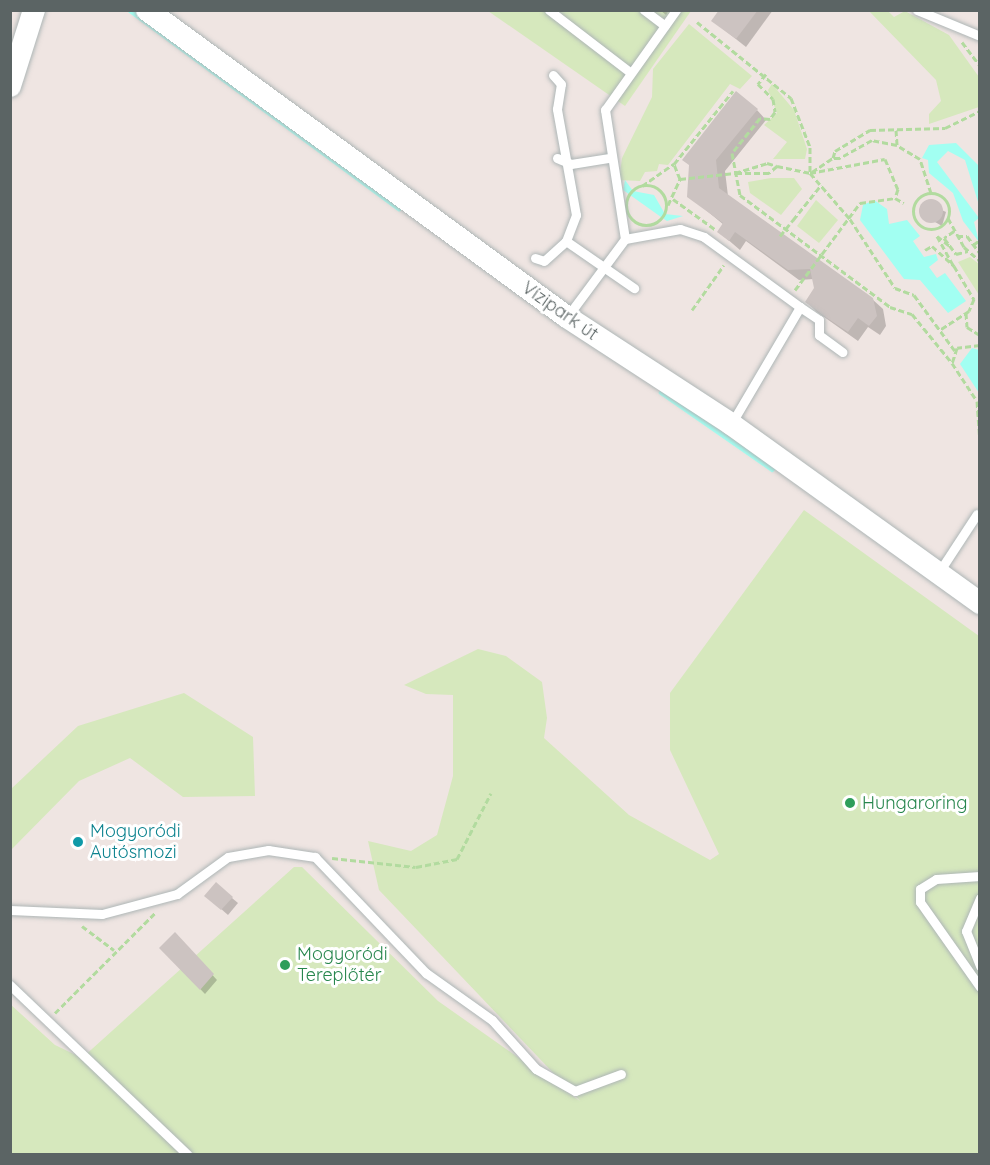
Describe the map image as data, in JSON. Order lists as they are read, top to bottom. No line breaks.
{"streets":{"street":["Vízipark út"]},"places":["Hungaroring","Mogyoródi Autósmozi","Mogyoródi Tereplőtér"]}
